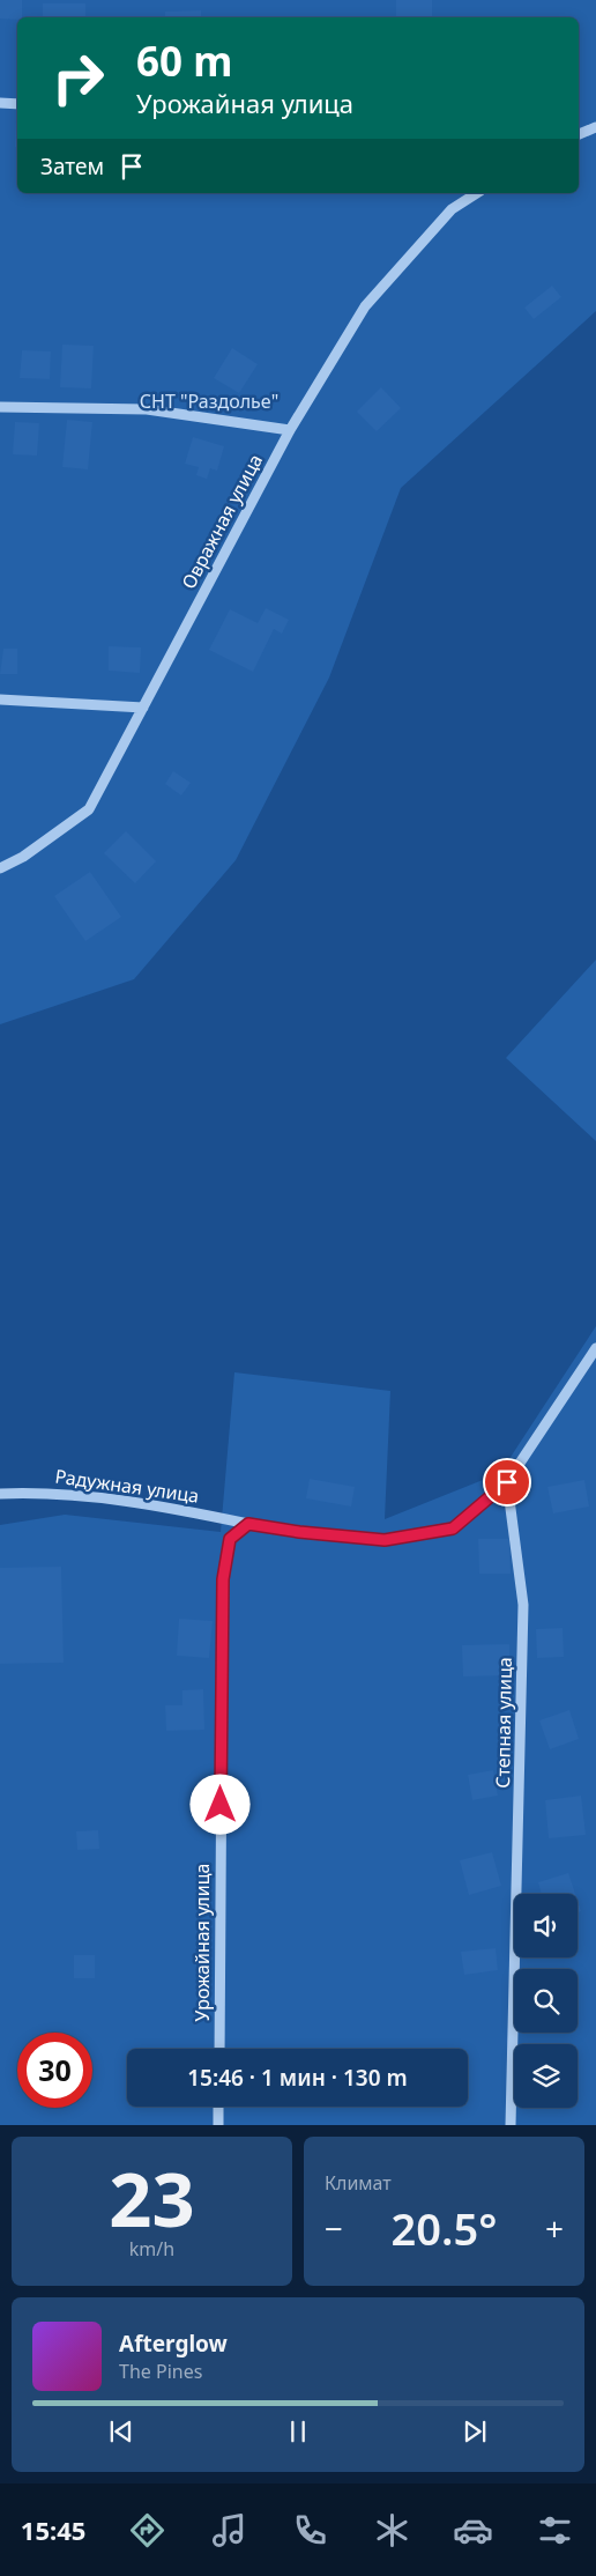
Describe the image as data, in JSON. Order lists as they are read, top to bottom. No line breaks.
{"streets":{"street":["Овражная улица","Радужная улица","Степная улица","Урожайная улица"]},"crossings":[["Радужная улица","Урожайная улица"]],"parks":["СНТ \"Раздолье\""],"page":{"turn":["60 m","Урожайная улица"],"then":"Затем","limit":"30","trip":"15:46 · 1 мин · 130 m","tile":[["23","km/h"],"Климат"],"heat":["−","20.5°","+"],"song":["Afterglow","The Pines"],"tabs":"15:45"}}
